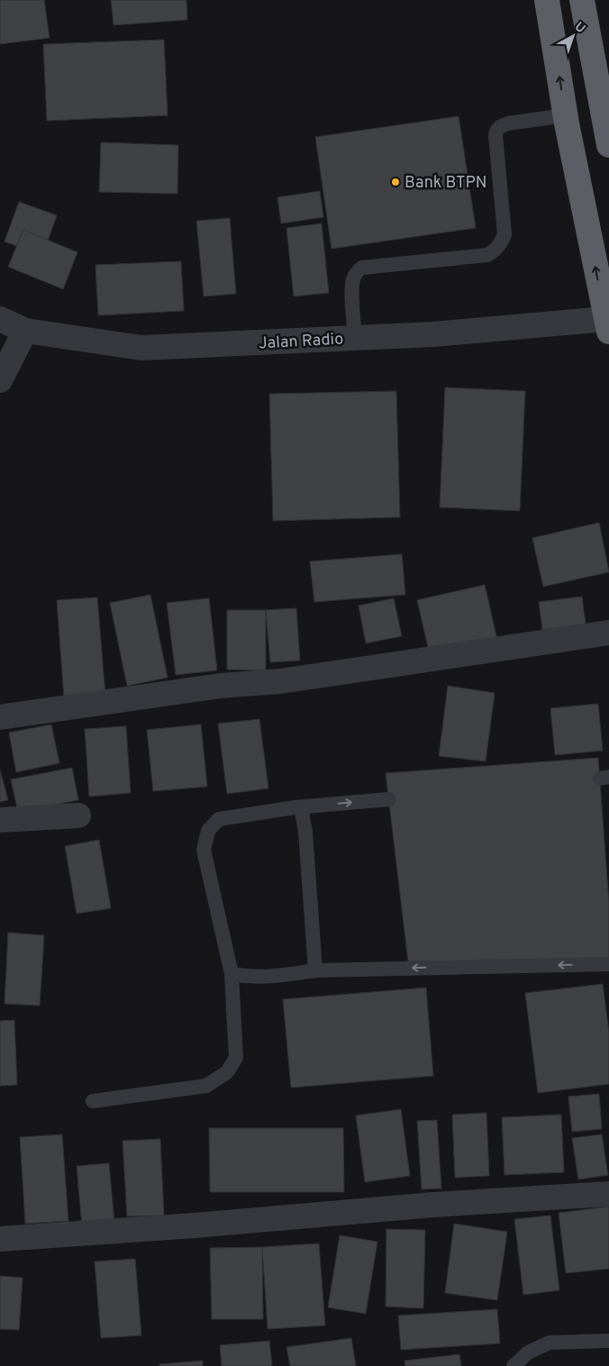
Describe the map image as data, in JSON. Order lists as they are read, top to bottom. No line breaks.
{"streets":{"street":["Jalan Radio"]},"places":["Bank BTPN"],"north":"top right"}
